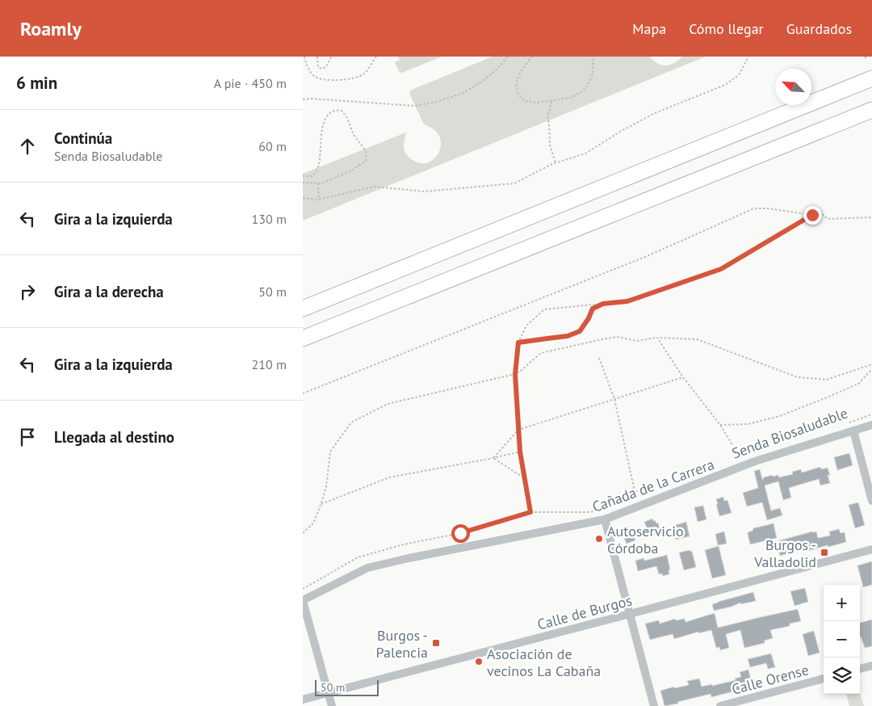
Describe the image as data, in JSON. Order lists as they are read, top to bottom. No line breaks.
{"streets":{"street":["Cañada de la Carrera","Calle de Burgos","Calle Orense"],"path":["Senda Biosaludable"]},"places":{"other":["Autoservicio Córdoba","Asociación de vecinos La Cabaña"],"transit":["Burgos - Valladolid","Burgos - Palencia"]},"scale_bar":"50 m","north":"top left","page":{"header":"Roamly","nav":["Mapa","Cómo llegar","Guardados"],"heading":["6 min","A pie · 450 m"],"list":[["Continúa","Senda Biosaludable","60 m"],["Gira a la izquierda","130 m"],["Gira a la derecha","50 m"],["Gira a la izquierda","210 m"],"Llegada al destino"],"map_buttons":["+","−"],"scale":"50 m"}}
